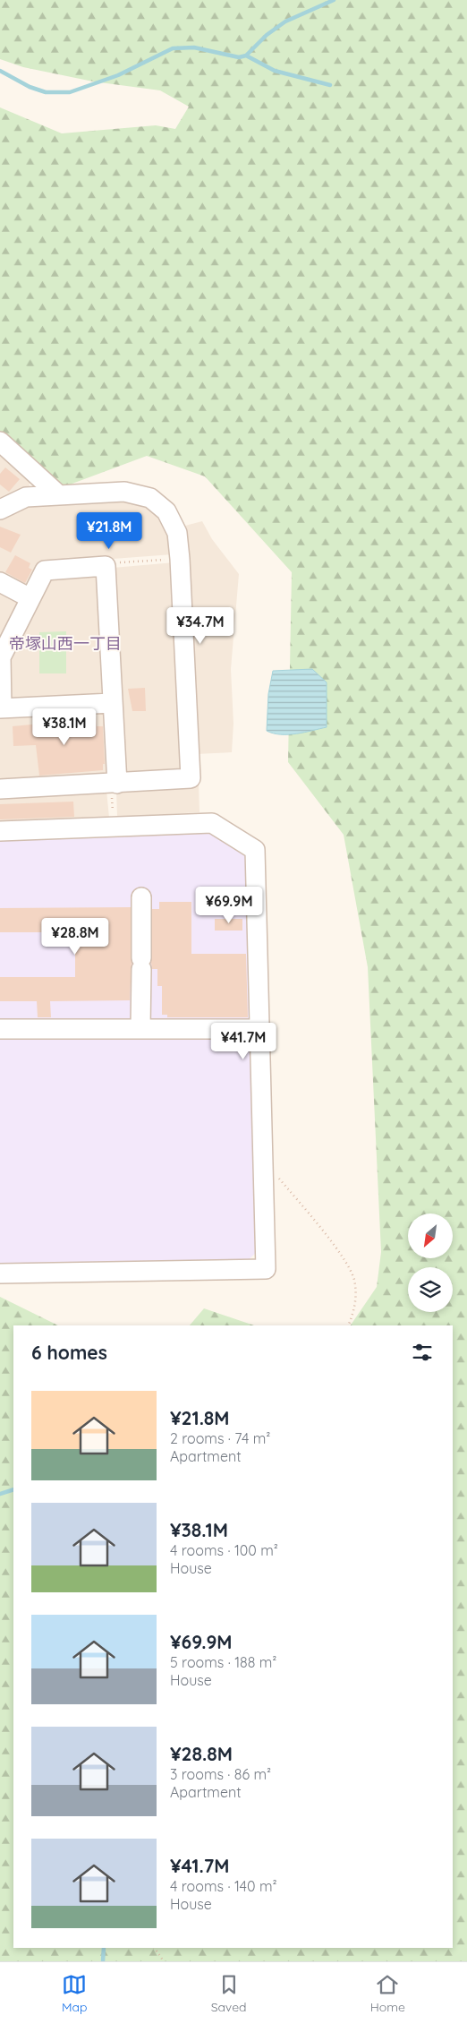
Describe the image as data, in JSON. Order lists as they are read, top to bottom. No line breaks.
{"districts":["帝塚山西一丁目"],"north":"bottom left","page":{"price":["¥21.8M","¥34.7M","¥38.1M","¥69.9M","¥28.8M","¥41.7M"],"heading":"6 homes","list":[{"name":"¥21.8M","note":"2 rooms · 74 m² · Apartment"},{"name":"¥38.1M","note":"4 rooms · 100 m² · House"},{"name":"¥69.9M","note":"5 rooms · 188 m² · House"},{"name":"¥28.8M","note":"3 rooms · 86 m² · Apartment"},{"name":"¥41.7M","note":"4 rooms · 140 m² · House"}],"tabs":["Map","Saved","Home"]}}
